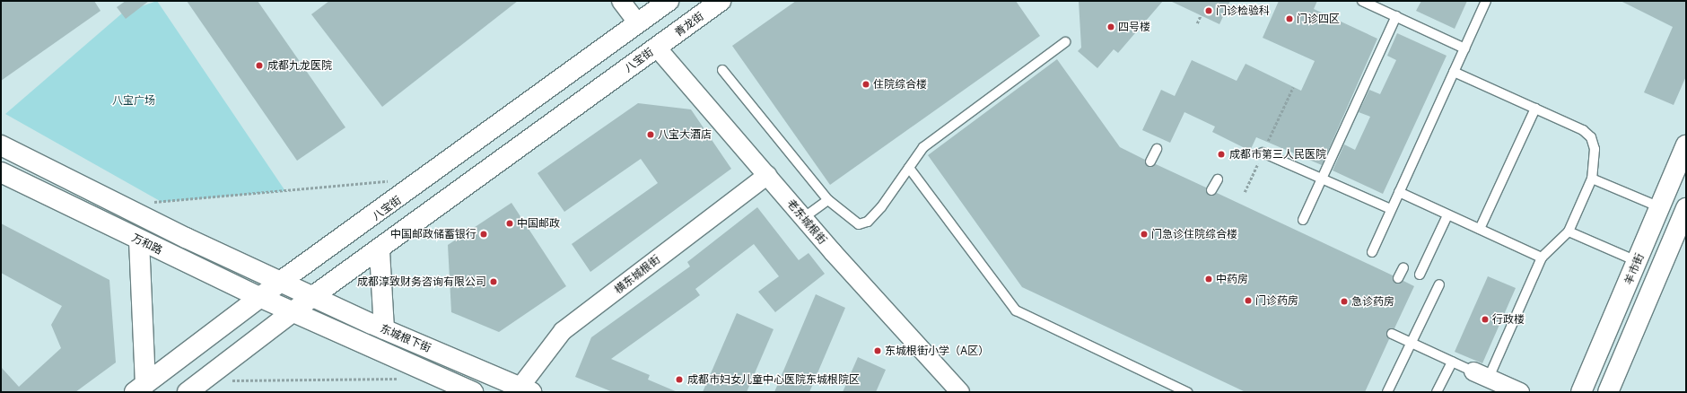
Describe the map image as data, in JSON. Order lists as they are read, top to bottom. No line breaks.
{"streets":{"main road":["青龙街","八宝街","万和路","羊市街","东城根下街"],"street":["老东城根街","横东城根街"]},"crossings":[["青龙街","八宝街"],["青龙街","老东城根街"],["八宝街","老东城根街"],["八宝街","万和路"],["八宝街","东城根下街"],["老东城根街","横东城根街"],["万和路","东城根下街"],["横东城根街","东城根下街"]],"parks":["八宝广场"],"places":["门诊检验科","门诊四区","四号楼","成都九龙医院","住院综合楼","八宝大酒店","成都市第三人民医院","中国邮政","中国邮政储蓄银行","门急诊住院综合楼","中药房","成都淳致财务咨询有限公司","门诊药房","急诊药房","行政楼","东城根街小学（A区）","成都市妇女儿童中心医院东城根院区"]}
